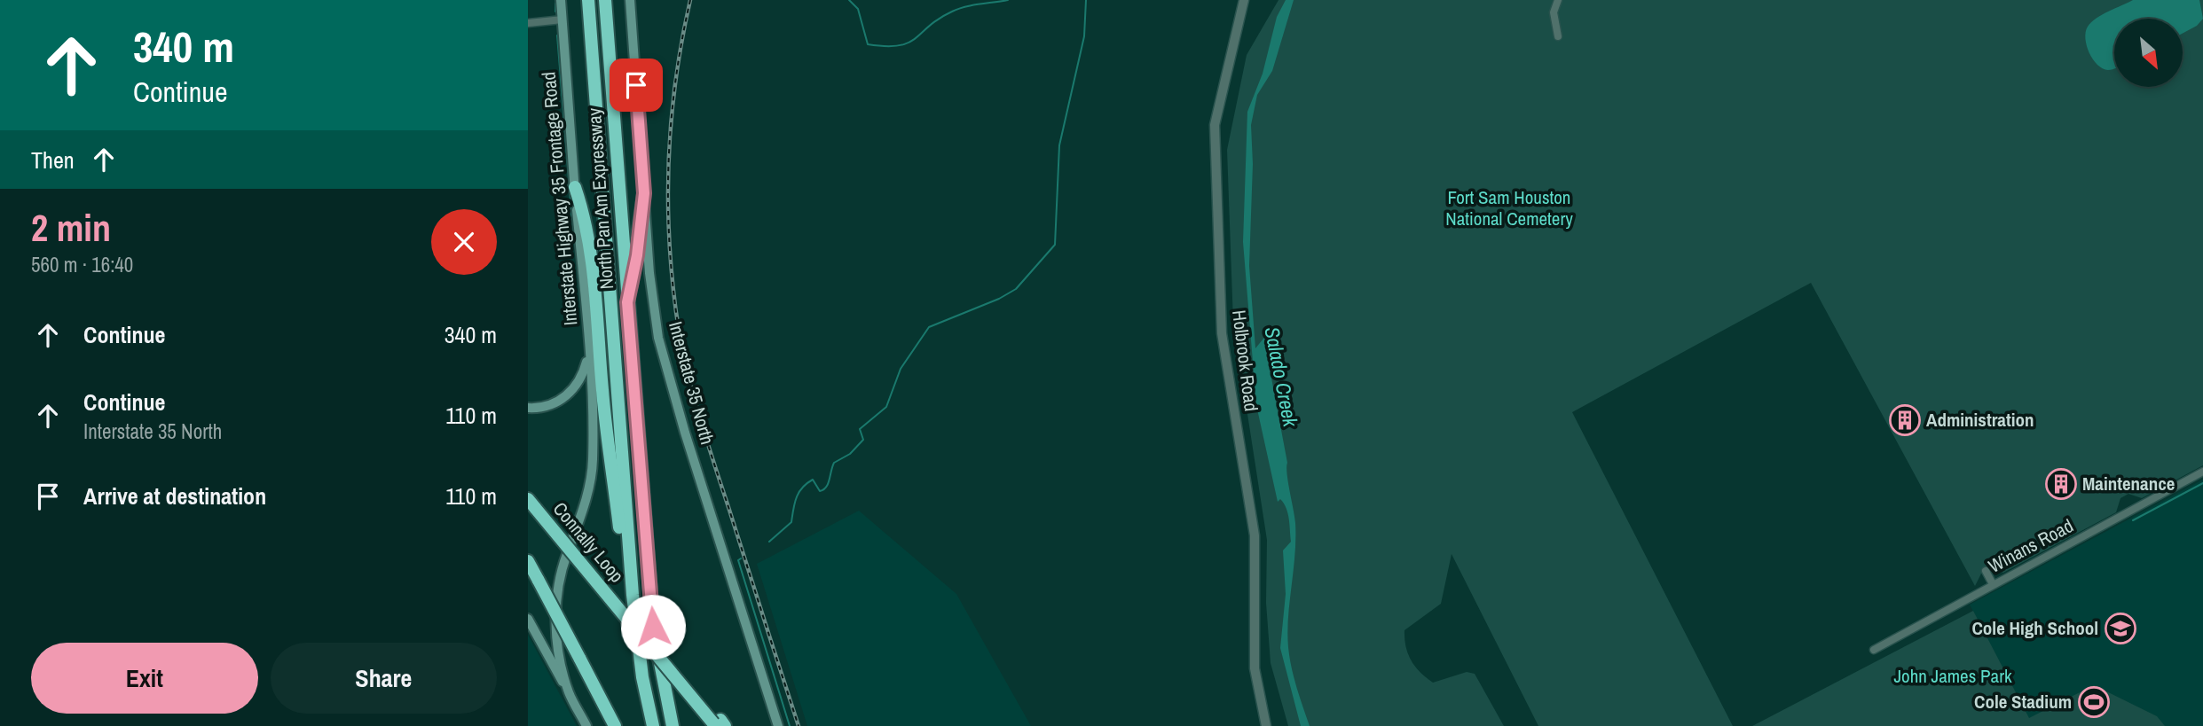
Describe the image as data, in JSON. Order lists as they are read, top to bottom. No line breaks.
{"streets":{"highway":["North Pan Am Expressway","Connally Loop"],"main road":["Interstate Highway 35 Frontage Road","Interstate 35 North"],"street":["Holbrook Road","Winans Road"]},"water":["Salado Creek"],"parks":["Fort Sam Houston National Cemetery","John James Park"],"places":{"building":["Administration","Maintenance"],"school or university":["Cole High School"],"sports":["Cole Stadium"]},"north":"bottom right","page":{"turn":["340 m","Continue"],"then":"Then","heading":["2 min","560 m · 16:40"],"list":[{"name":"Continue","value":"340 m"},{"name":"Continue","note":"Interstate 35 North","value":"110 m"},{"name":"Arrive at destination","value":"110 m"}],"buttons":["Exit","Share"]}}
